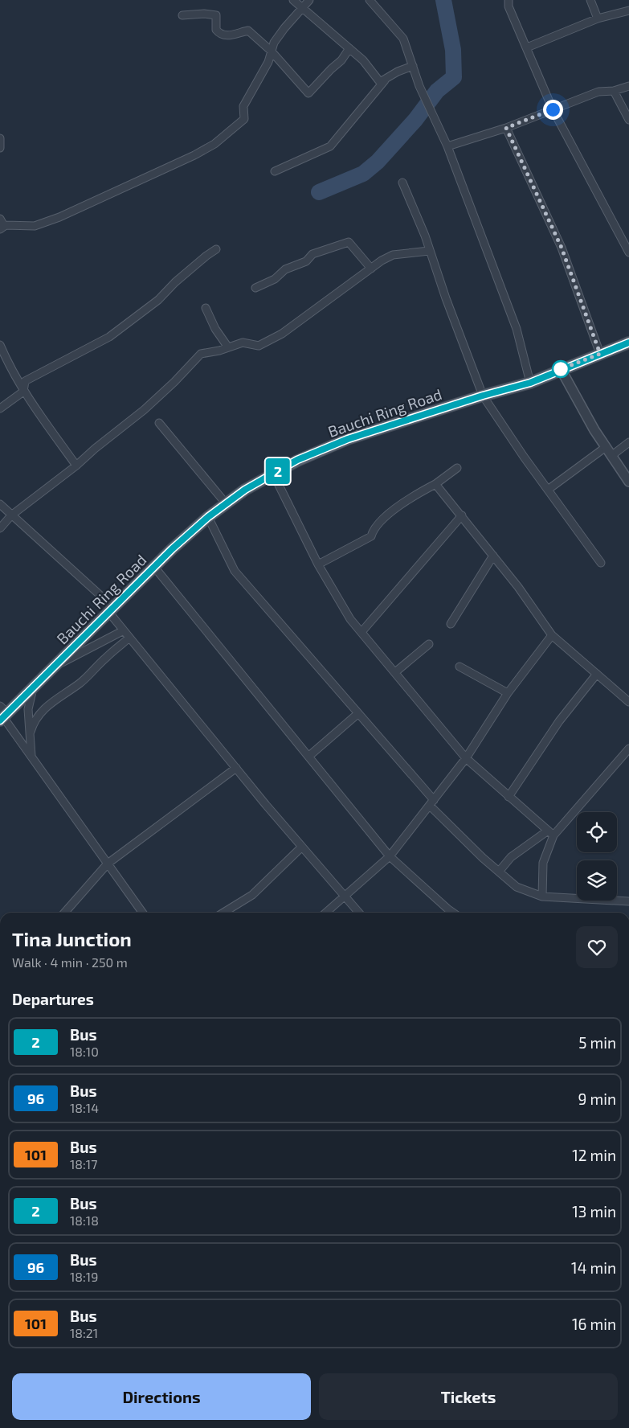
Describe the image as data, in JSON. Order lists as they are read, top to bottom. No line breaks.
{"streets":{"main road":["Bauchi Ring Road"]},"lines":["bus line 2"],"page":{"on_map":"2","heading":[["Tina Junction","Walk · 4 min · 250 m"],"Departures"],"list":[{"mark":"2","name":"Bus","note":"18:10","value":"5 min"},{"mark":"96","name":"Bus","note":"18:14","value":"9 min"},{"mark":"101","name":"Bus","note":"18:17","value":"12 min"},{"mark":"2","name":"Bus","note":"18:18","value":"13 min"},{"mark":"96","name":"Bus","note":"18:19","value":"14 min"},{"mark":"101","name":"Bus","note":"18:21","value":"16 min"}],"buttons":["Directions","Tickets"]}}
